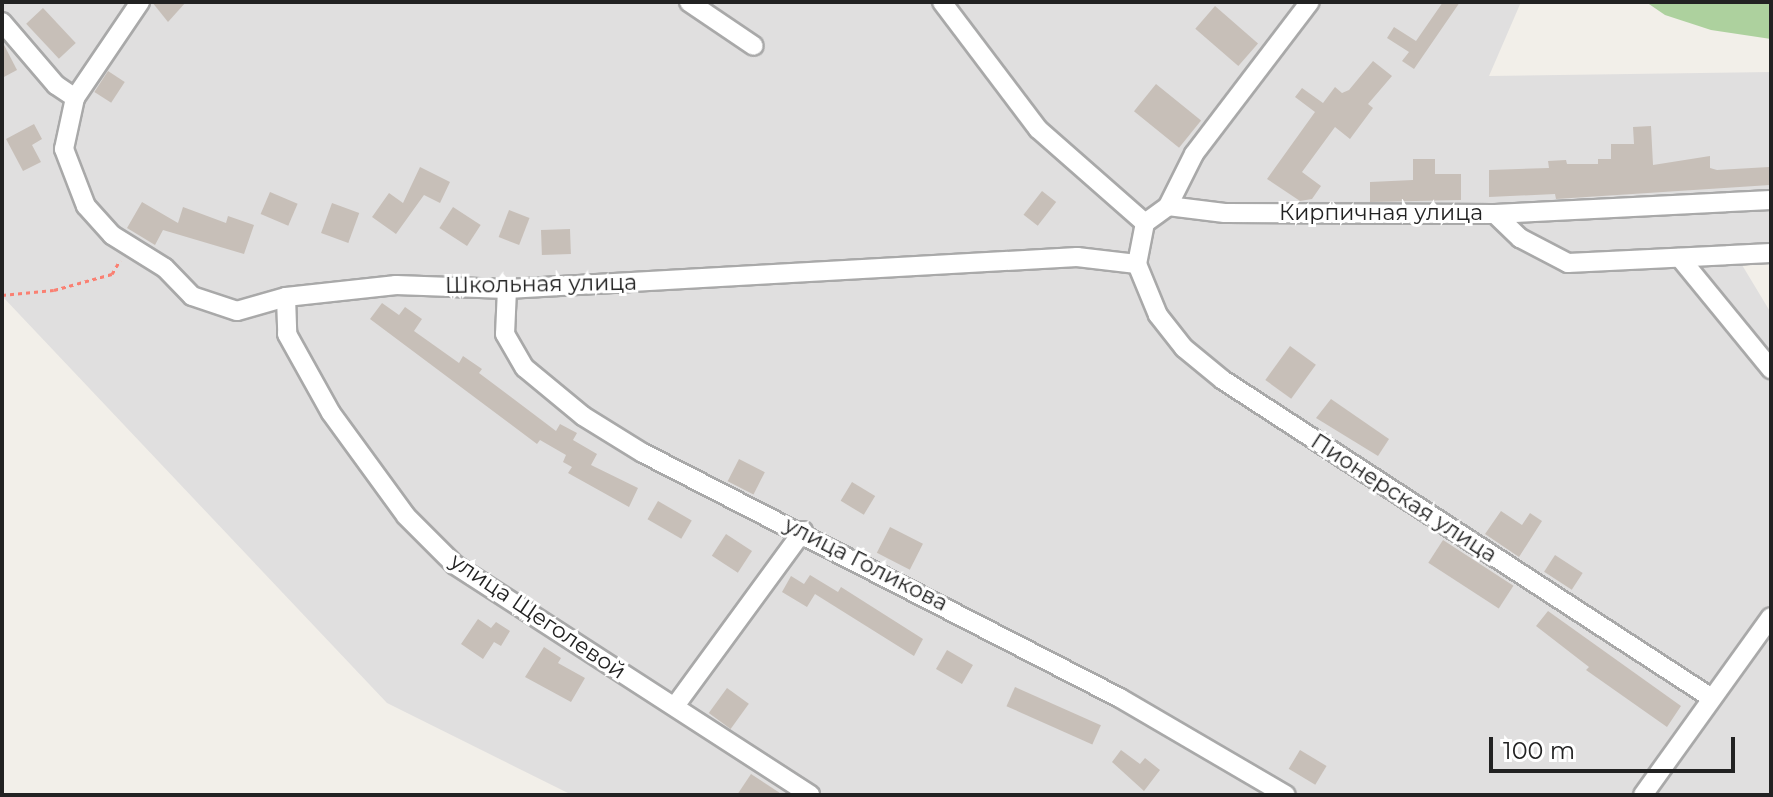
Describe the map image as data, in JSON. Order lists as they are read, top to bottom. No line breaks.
{"streets":{"street":["Кирпичная улица","Школьная улица","Пионерская улица","улица Голикова","улица Щеголевой"]},"crossings":[["Школьная улица","Пионерская улица"],["Школьная улица","улица Голикова"],["Школьная улица","улица Щеголевой"]],"scale_bar":"100 m"}
